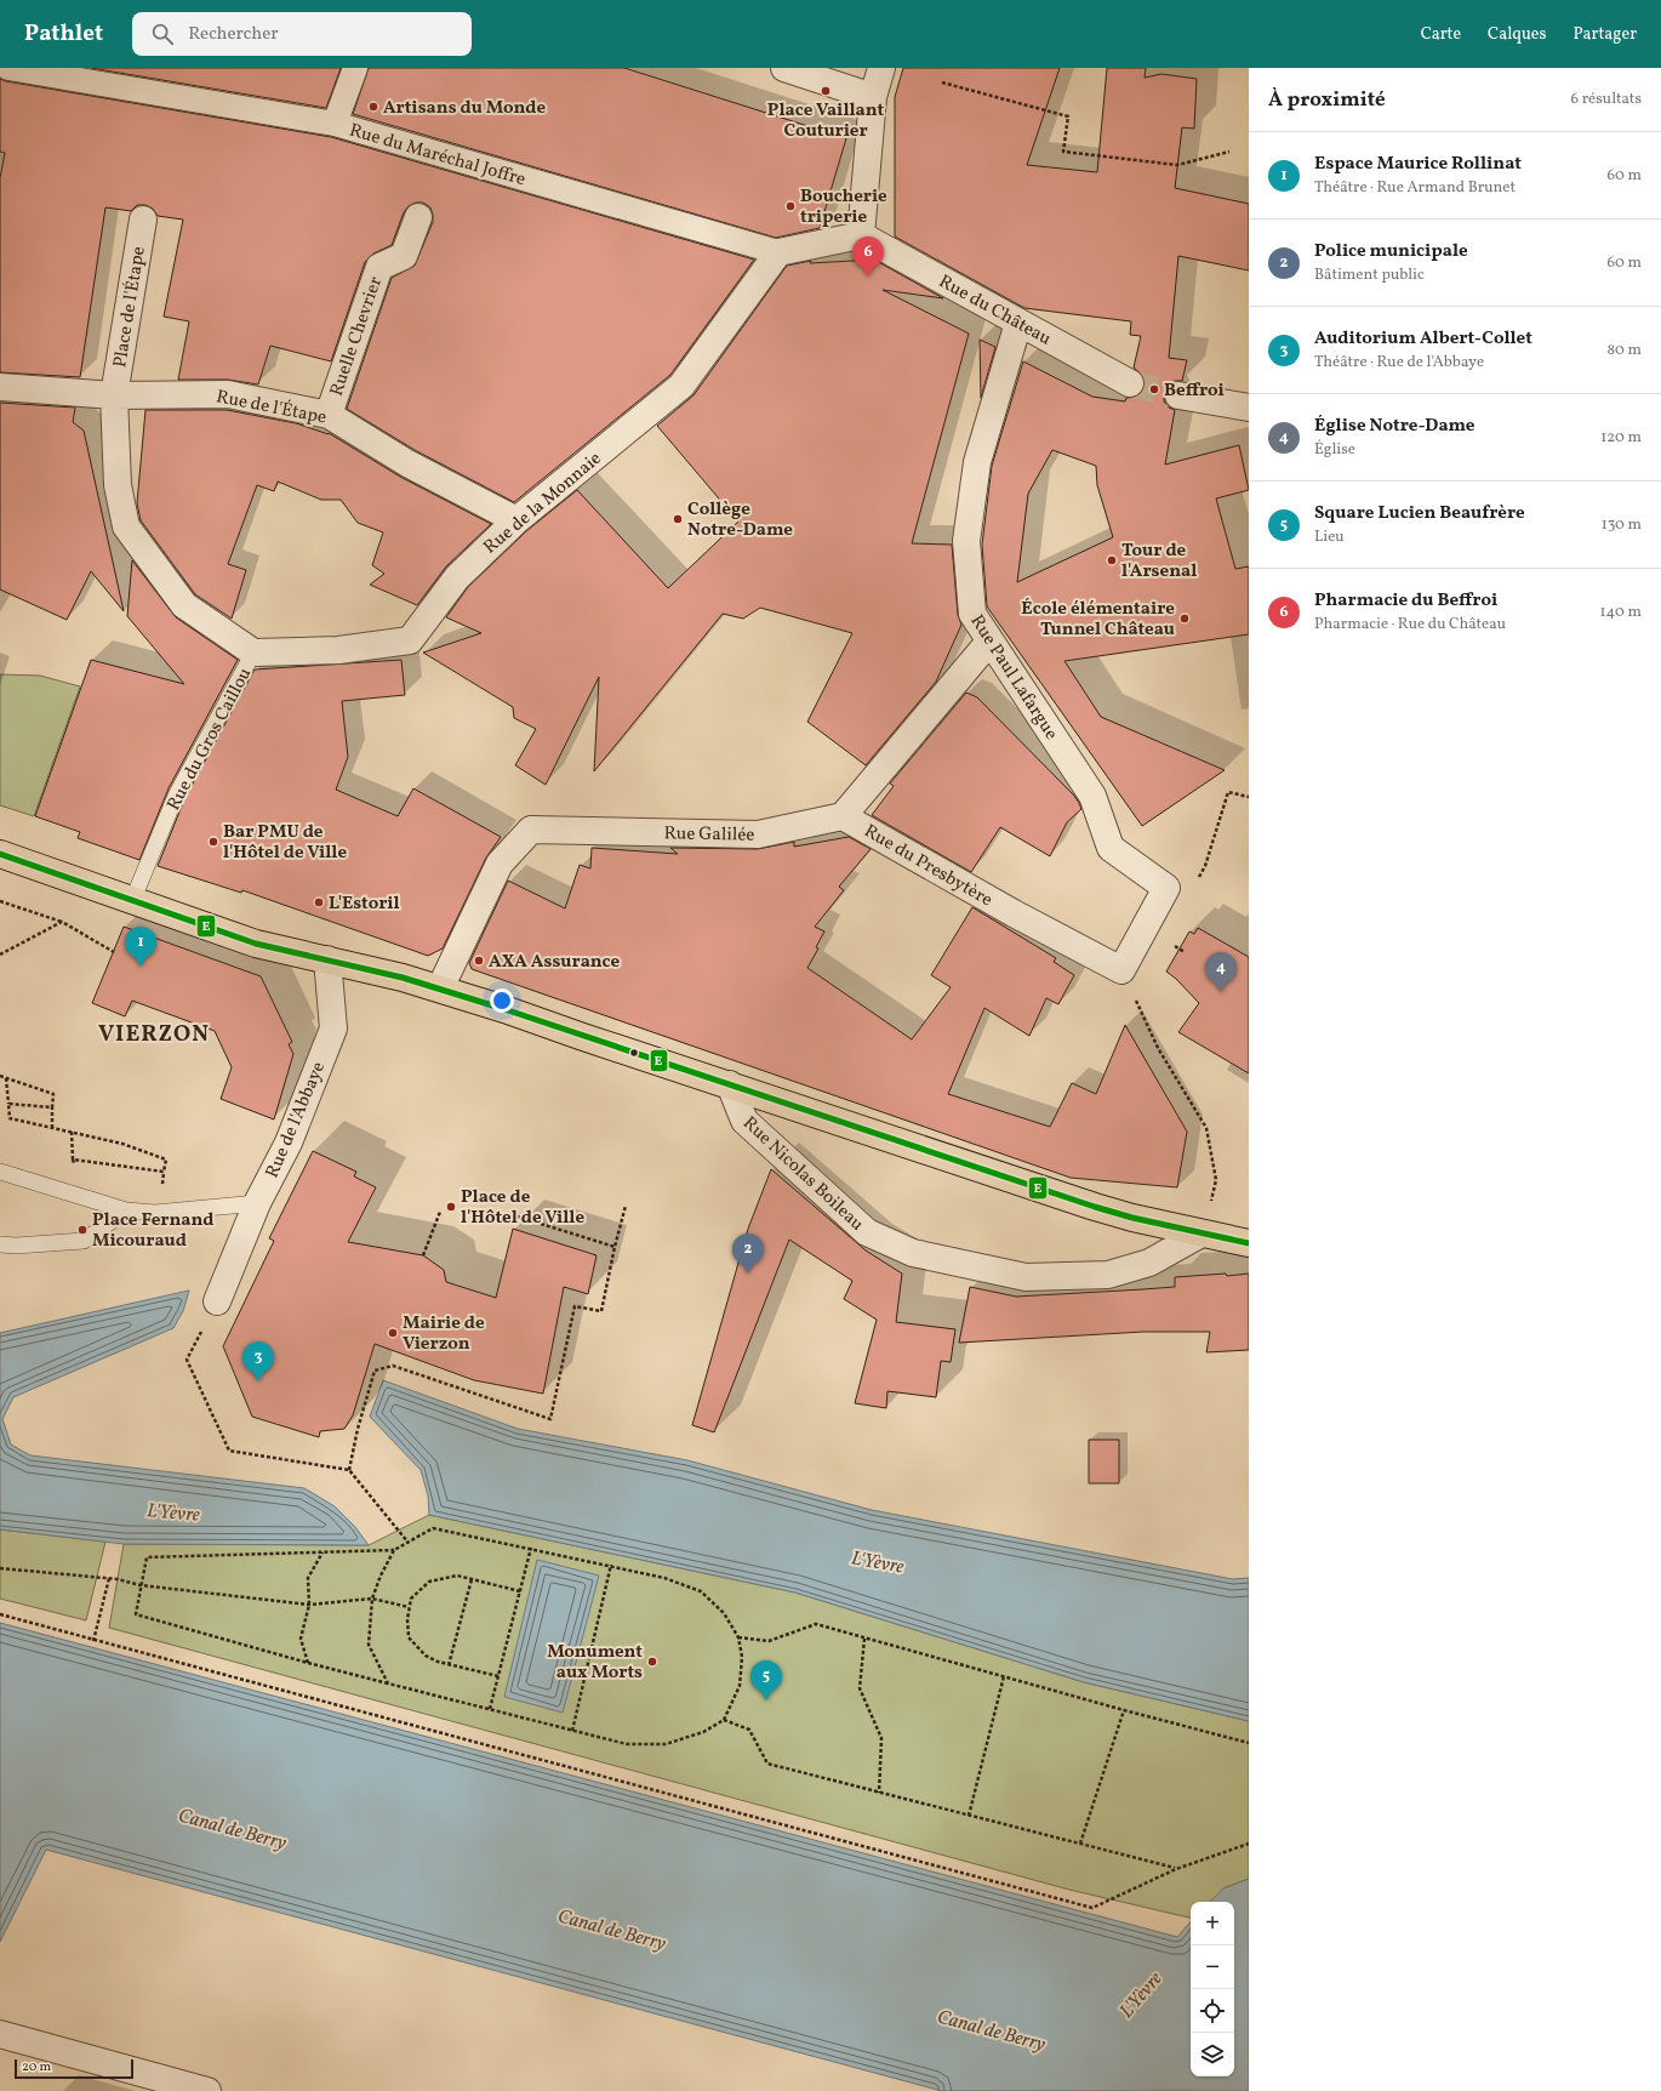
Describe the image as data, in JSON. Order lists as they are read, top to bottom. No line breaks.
{"streets":{"street":["Rue du Maréchal Joffre","Place de l'Étape","Rue du Château","Ruelle Chevrier","Rue de l'Étape","Rue de la Monnaie","Rue Paul Lafargue","Rue du Gros Caillou","Rue Galilée","Rue du Presbytère","Rue de l'Abbaye","Rue Nicolas Boileau"]},"crossings":[["Rue du Maréchal Joffre","Rue du Château"],["Rue du Maréchal Joffre","Rue de la Monnaie"],["Place de l'Étape","Rue de l'Étape"],["Place de l'Étape","Rue du Gros Caillou"],["Rue du Château","Rue Paul Lafargue"],["Ruelle Chevrier","Rue de l'Étape"],["Rue de l'Étape","Rue de la Monnaie"],["Rue de l'Étape","Rue du Gros Caillou"],["Rue de la Monnaie","Rue du Gros Caillou"],["Rue Paul Lafargue","Rue du Presbytère"],["Rue Galilée","Rue du Presbytère"]],"districts":["VIERZON"],"water":["L'Yèvre","Canal de Berry"],"places":["Place Vaillant Couturier","Artisans du Monde","Boucherie triperie","Beffroi","Collège Notre-Dame","Tour de l'Arsenal","École élémentaire Tunnel Château","Bar PMU de l'Hôtel de Ville","L'Estoril","AXA Assurance","Place de l'Hôtel de Ville","Place Fernand Micouraud","Mairie de Vierzon","Monument aux Morts"],"lines":["transit line E"],"scale_bar":"20 m","page":{"header":"Pathlet","search":"Rechercher","nav":["Carte","Calques","Partager"],"heading":["À proximité","6 résultats"],"list":[{"mark":"1","name":"Espace Maurice Rollinat","note":"Théâtre · Rue Armand Brunet","value":"60 m"},{"mark":"2","name":"Police municipale","note":"Bâtiment public","value":"60 m"},{"mark":"3","name":"Auditorium Albert-Collet","note":"Théâtre · Rue de l'Abbaye","value":"80 m"},{"mark":"4","name":"Église Notre-Dame","note":"Église","value":"120 m"},{"mark":"5","name":"Square Lucien Beaufrère","note":"Lieu","value":"130 m"},{"mark":"6","name":"Pharmacie du Beffroi","note":"Pharmacie · Rue du Château","value":"140 m"}],"pins":["6","1","4","2","3","5"],"map_buttons":["+","−"],"scale":"20 m"}}
